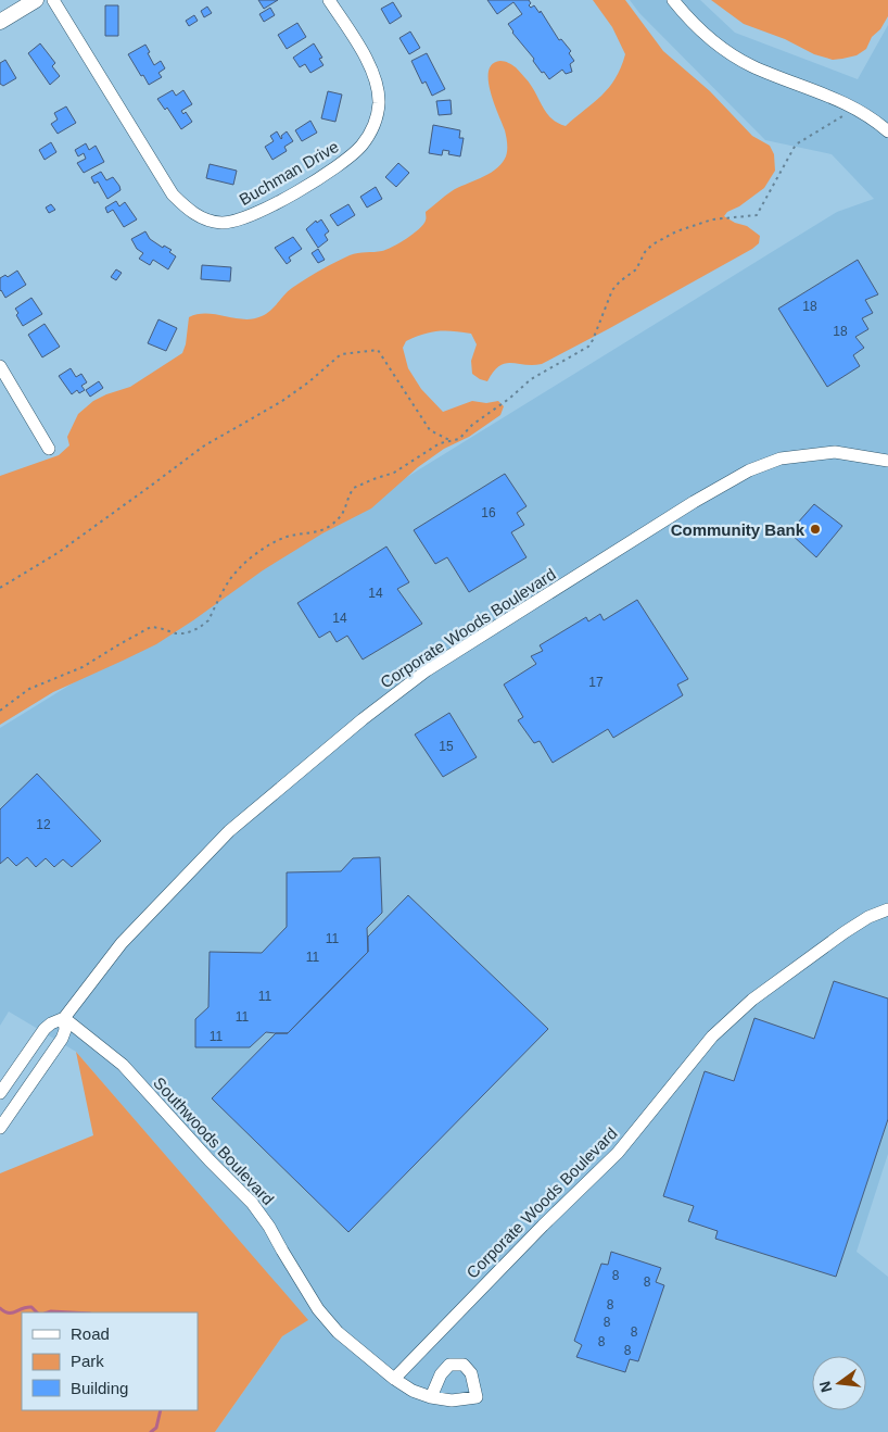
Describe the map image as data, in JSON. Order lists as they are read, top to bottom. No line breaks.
{"streets":{"street":["Buchman Drive","Corporate Woods Boulevard","Southwoods Boulevard"]},"crossings":[["Corporate Woods Boulevard","Southwoods Boulevard"]],"places":["Community Bank"],"house_numbers":["18","18","16","14","14","17","15","12","11","11","11","11","11","8","8","8","8","8","8","8"],"legend":["Road","Park","Building"],"north":"left"}
